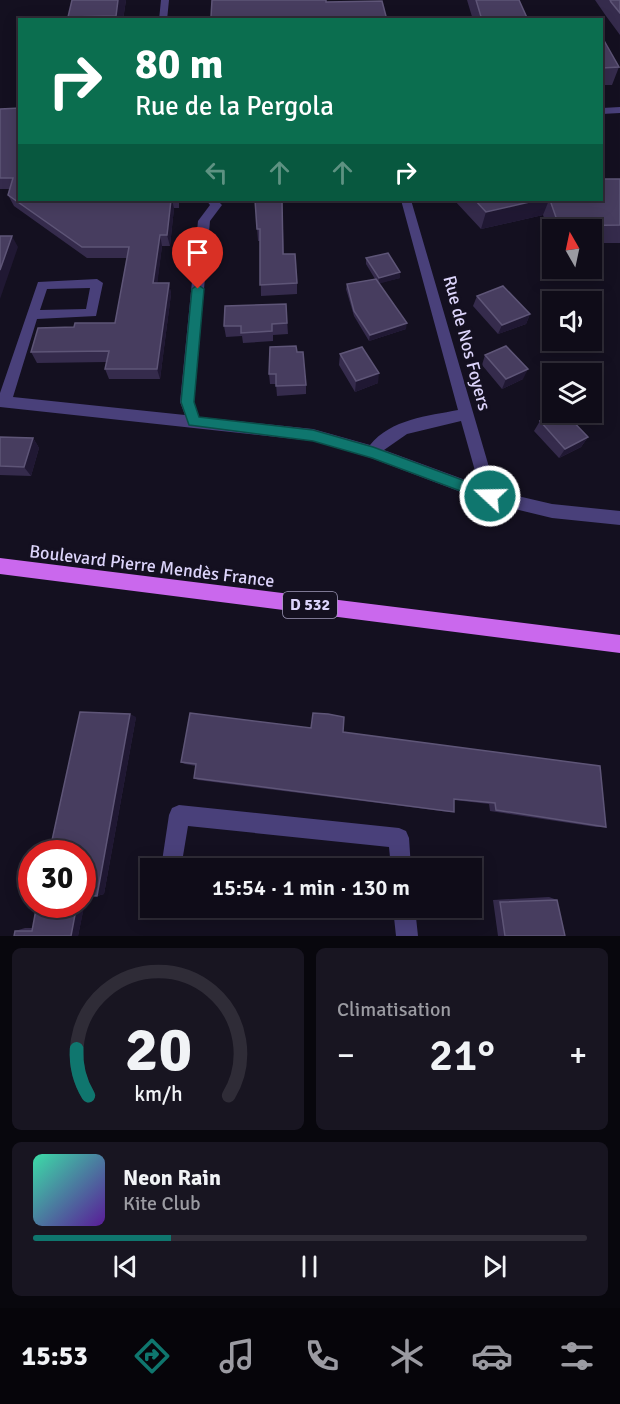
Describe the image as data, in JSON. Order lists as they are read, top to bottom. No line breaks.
{"streets":{"main road":["Boulevard Pierre Mendès France","D 532"],"street":["Rue de Nos Foyers"]},"north":"top","page":{"turn":["80 m","Rue de la Pergola"],"limit":"30","trip":"15:54 · 1 min · 130 m","tile":"Climatisation","heat":["−","21°","+"],"song":["Neon Rain","Kite Club"],"tabs":"15:53","gauge":["20","km/h"]}}
